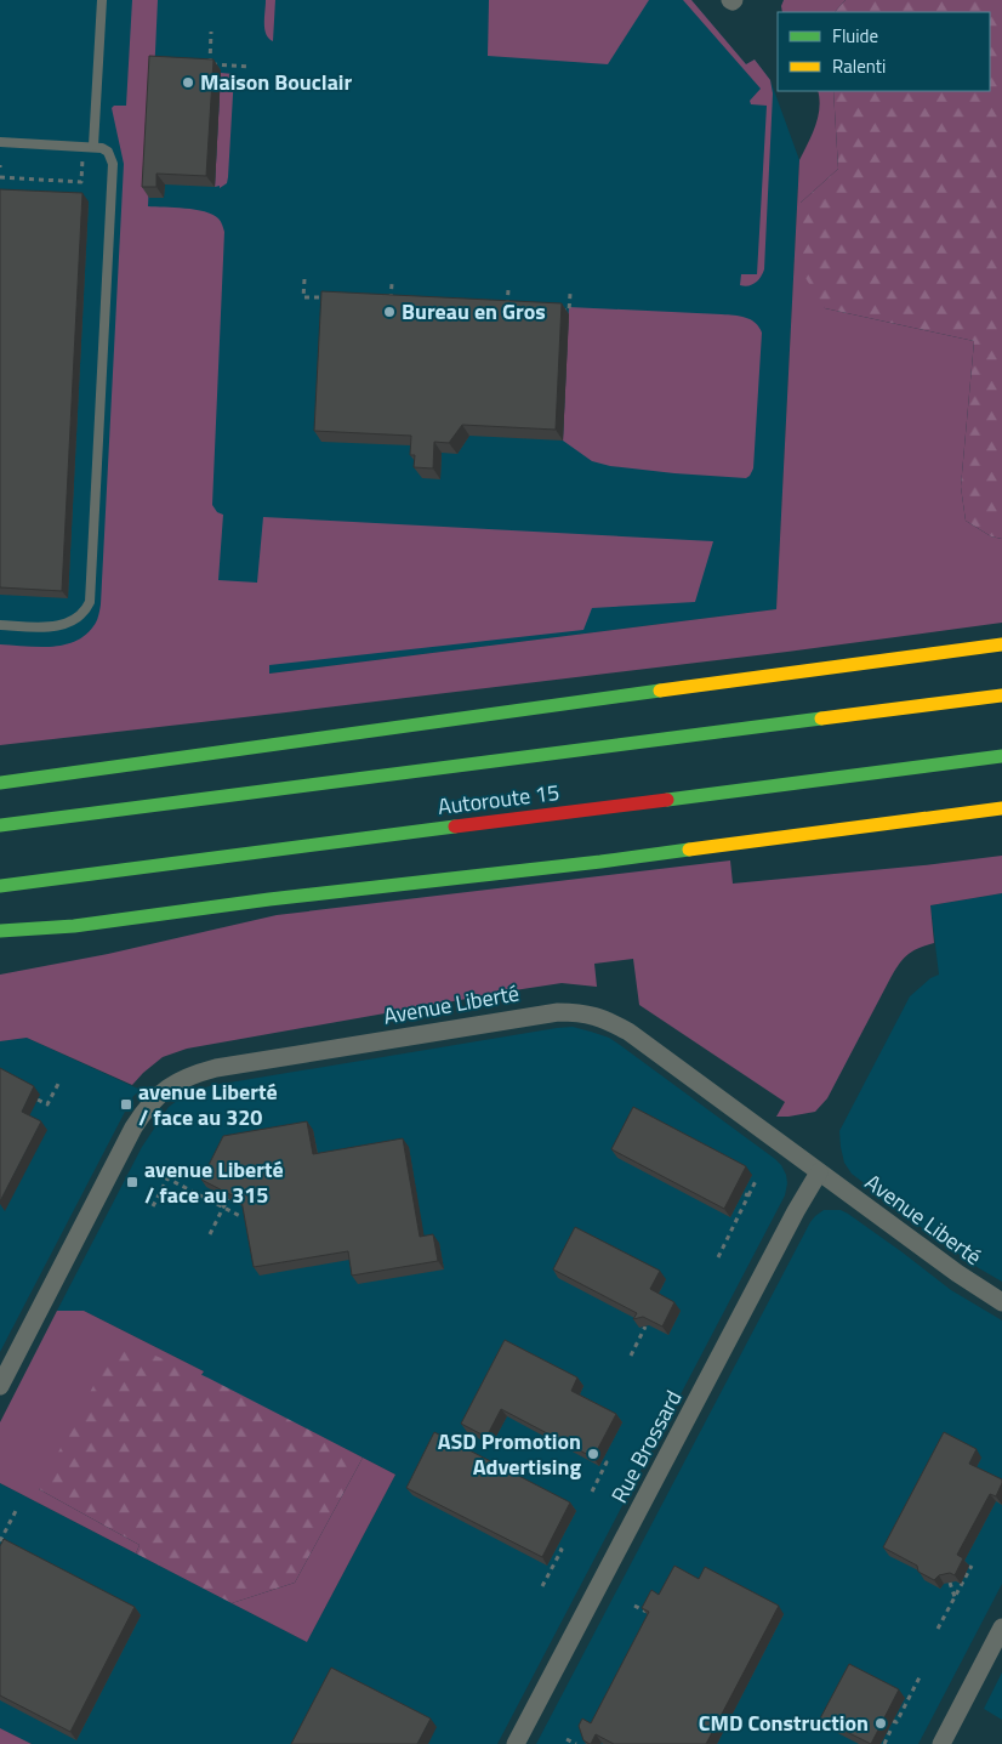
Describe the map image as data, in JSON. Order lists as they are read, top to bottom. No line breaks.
{"streets":{"highway":["Autoroute 15"],"street":["Avenue Liberté","Rue Brossard"]},"crossings":[["Avenue Liberté","Rue Brossard"]],"places":{"other":["Maison Bouclair","Bureau en Gros","ASD Promotion Advertising","CMD Construction"],"transit":["avenue Liberté / face au 320","avenue Liberté / face au 315"]},"legend":["Fluide","Ralenti"]}
